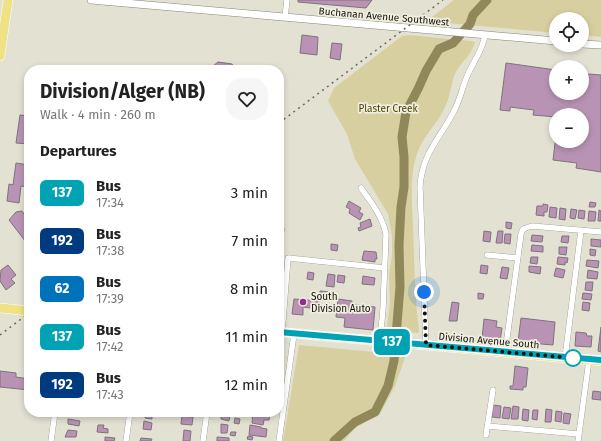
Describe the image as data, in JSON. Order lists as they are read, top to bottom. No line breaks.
{"streets":{"main road":["Division Avenue South"],"street":["Buchanan Avenue Southwest"]},"parks":["Plaster Creek"],"places":["South Division Auto"],"lines":["bus line 137"],"page":{"on_map":"137","map_buttons":["+","−"],"heading":[["Division/Alger (NB)","Walk · 4 min · 260 m"],"Departures"],"list":[{"mark":"137","name":"Bus","note":"17:34","value":"3 min"},{"mark":"192","name":"Bus","note":"17:38","value":"7 min"},{"mark":"62","name":"Bus","note":"17:39","value":"8 min"},{"mark":"137","name":"Bus","note":"17:42","value":"11 min"},{"mark":"192","name":"Bus","note":"17:43","value":"12 min"}]}}
